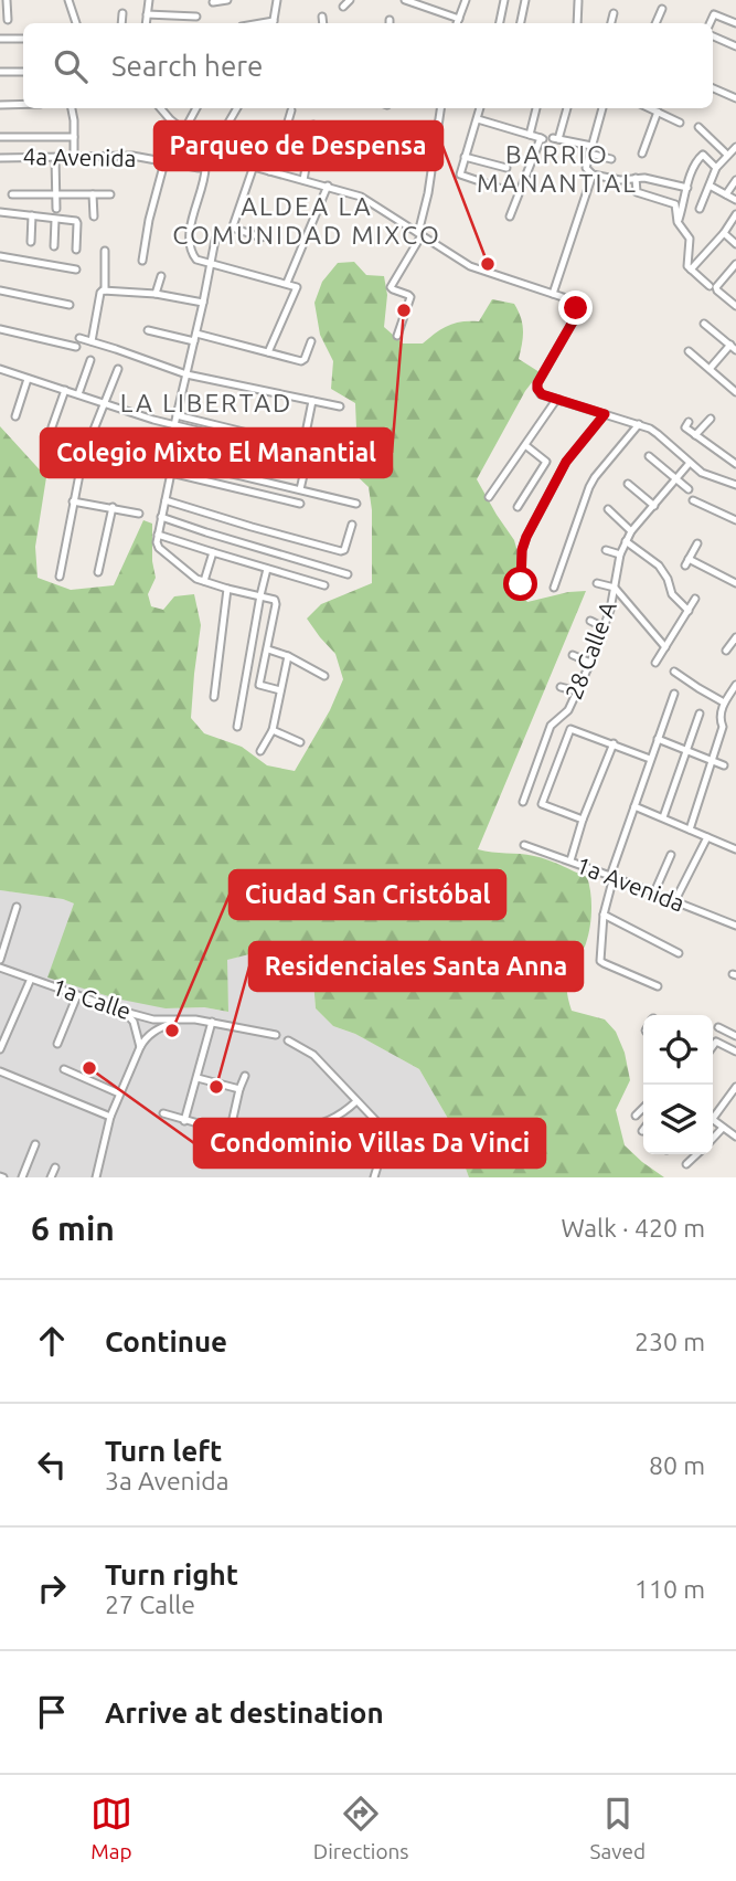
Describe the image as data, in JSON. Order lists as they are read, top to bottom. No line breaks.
{"streets":{"street":["4a Avenida","28 Calle A","1a Avenida","1a Calle"]},"districts":["BARRIO MANANTIAL","ALDEA LA COMUNIDAD MIXCO","LA LIBERTAD"],"places":["Parqueo de Despensa","Colegio Mixto El Manantial","Ciudad San Cristóbal","Condominio Villas Da Vinci","Residenciales Santa Anna"],"page":{"search":"Search here","heading":["6 min","Walk · 420 m"],"list":[["Continue","230 m"],["Turn left","3a Avenida","80 m"],["Turn right","27 Calle","110 m"],"Arrive at destination"],"nav":["Map","Directions","Saved"]}}
